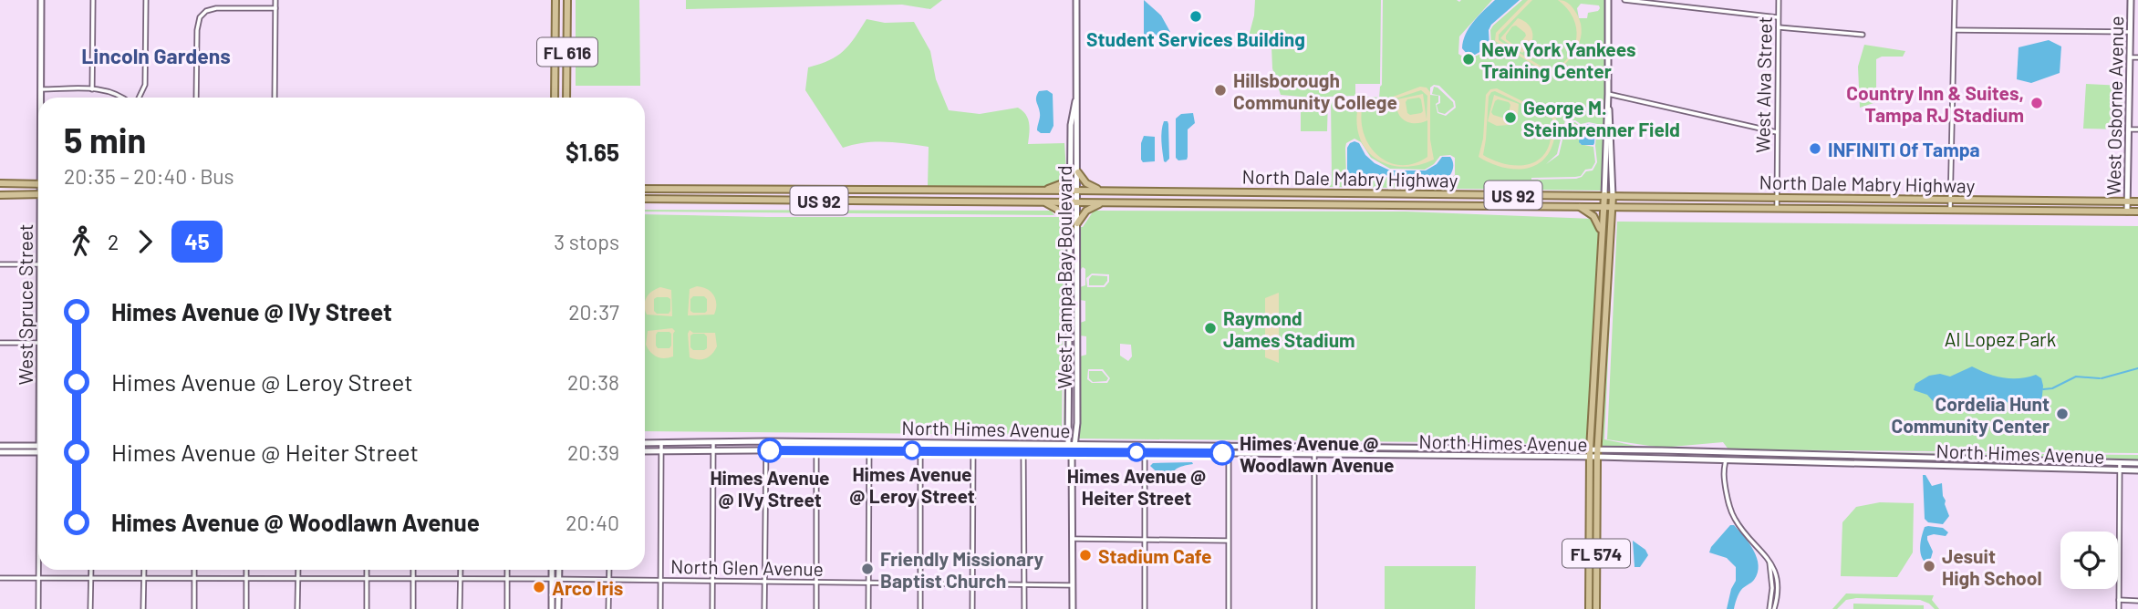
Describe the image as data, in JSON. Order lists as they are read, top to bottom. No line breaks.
{"streets":{"main road":["FL 616","North Dale Mabry Highway","US 92","FL 574"],"street":["West Alva Street","West Osborne Avenue","West Tampa Bay Boulevard","West Spruce Street","North Himes Avenue","North Glen Avenue"]},"crossings":[["West Alva Street","North Dale Mabry Highway"],["West Osborne Avenue","North Dale Mabry Highway"],["North Dale Mabry Highway","West Tampa Bay Boulevard"],["North Dale Mabry Highway","FL 574"],["West Tampa Bay Boulevard","North Himes Avenue"],["West Tampa Bay Boulevard","North Glen Avenue"],["West Spruce Street","North Glen Avenue"],["North Himes Avenue","FL 574"]],"districts":["Lincoln Gardens"],"parks":["Al Lopez Park"],"places":["Student Services Building","New York Yankees Training Center","Hillsborough Community College","Country Inn & Suites, Tampa RJ Stadium","George M. Steinbrenner Field","INFINITI Of Tampa","Raymond James Stadium","Cordelia Hunt Community Center","Himes Avenue @ IVy Street","Himes Avenue @ Leroy Street","Himes Avenue @ Heiter Street","Himes Avenue @ Woodlawn Avenue","Stadium Cafe","Jesuit High School","Friendly Missionary Baptist Church","Arco Iris"],"lines":["bus line 45"],"page":{"heading":["5 min","20:35 – 20:40 · Bus","$1.65"],"legs":["2","45","3 stops"],"list":[{"name":"Himes Avenue @ IVy Street","value":"20:37"},{"name":"Himes Avenue @ Leroy Street","value":"20:38"},{"name":"Himes Avenue @ Heiter Street","value":"20:39"},{"name":"Himes Avenue @ Woodlawn Avenue","value":"20:40"}]}}
